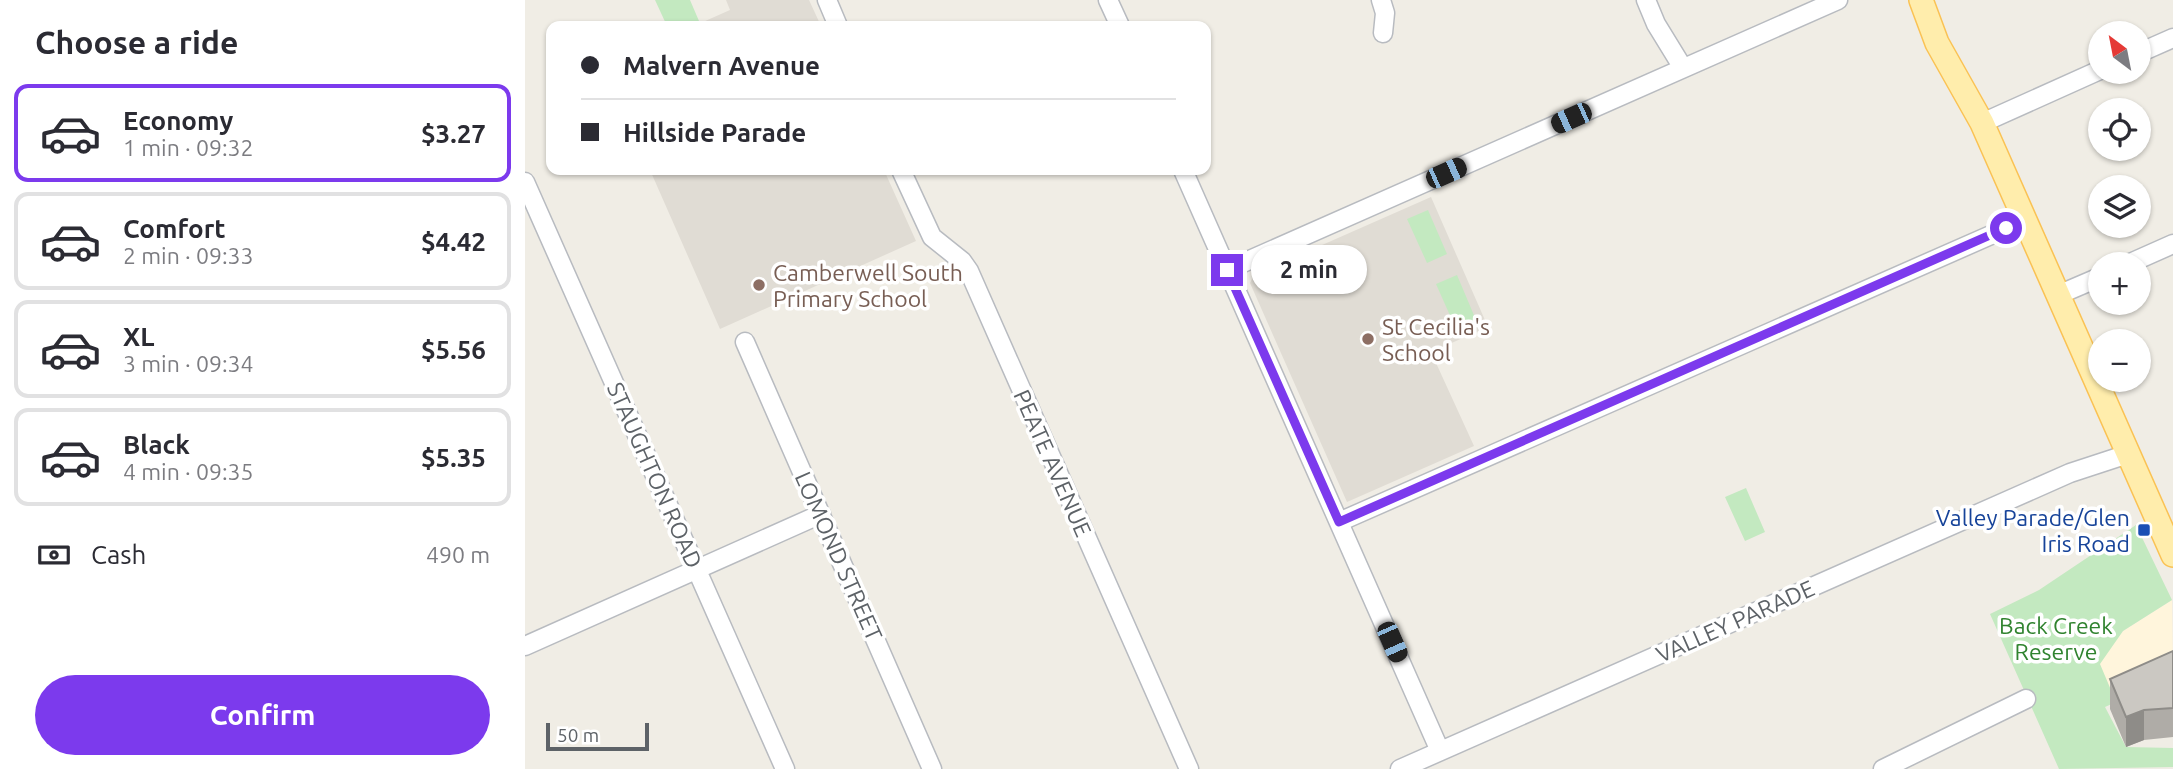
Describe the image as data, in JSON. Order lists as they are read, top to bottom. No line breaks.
{"streets":{"street":["PEATE AVENUE","STAUGHTON ROAD","LOMOND STREET","VALLEY PARADE"]},"parks":["Back Creek Reserve"],"places":{"other":["Camberwell South Primary School","St Cecilia's School"],"transit":["Valley Parade/Glen Iris Road"]},"scale_bar":"50 m","north":"top left","page":{"heading":"Choose a ride","map_buttons":["+","−"],"banner":["Malvern Avenue","Hillside Parade"],"list":[{"name":"Economy","note":"1 min · 09:32","value":"$3.27"},{"name":"Comfort","note":"2 min · 09:33","value":"$4.42"},{"name":"XL","note":"3 min · 09:34","value":"$5.56"},{"name":"Black","note":"4 min · 09:35","value":"$5.35"}],"bubble":"2 min","pay":["Cash","490 m"],"buttons":"Confirm","scale":"50 m"}}
